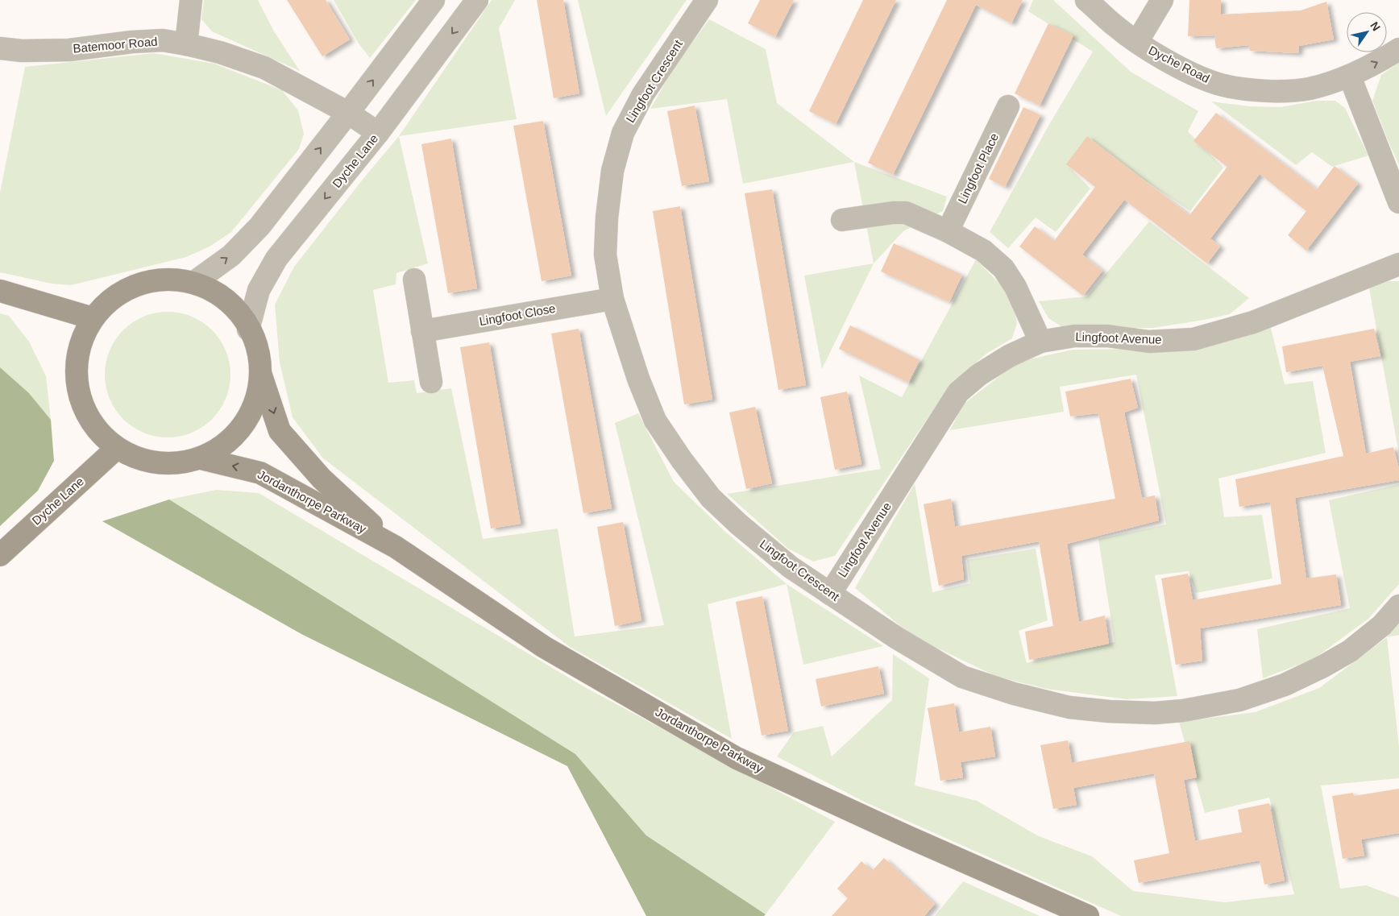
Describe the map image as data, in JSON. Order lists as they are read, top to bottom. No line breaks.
{"streets":{"main road":["Dyche Lane","Jordanthorpe Parkway"],"street":["Batemoor Road","Dyche Road","Lingfoot Crescent","Lingfoot Place","Lingfoot Close","Lingfoot Avenue"]},"crossings":[["Batemoor Road","Dyche Lane"],["Lingfoot Crescent","Lingfoot Close"],["Lingfoot Crescent","Lingfoot Avenue"]],"north":"top right"}
